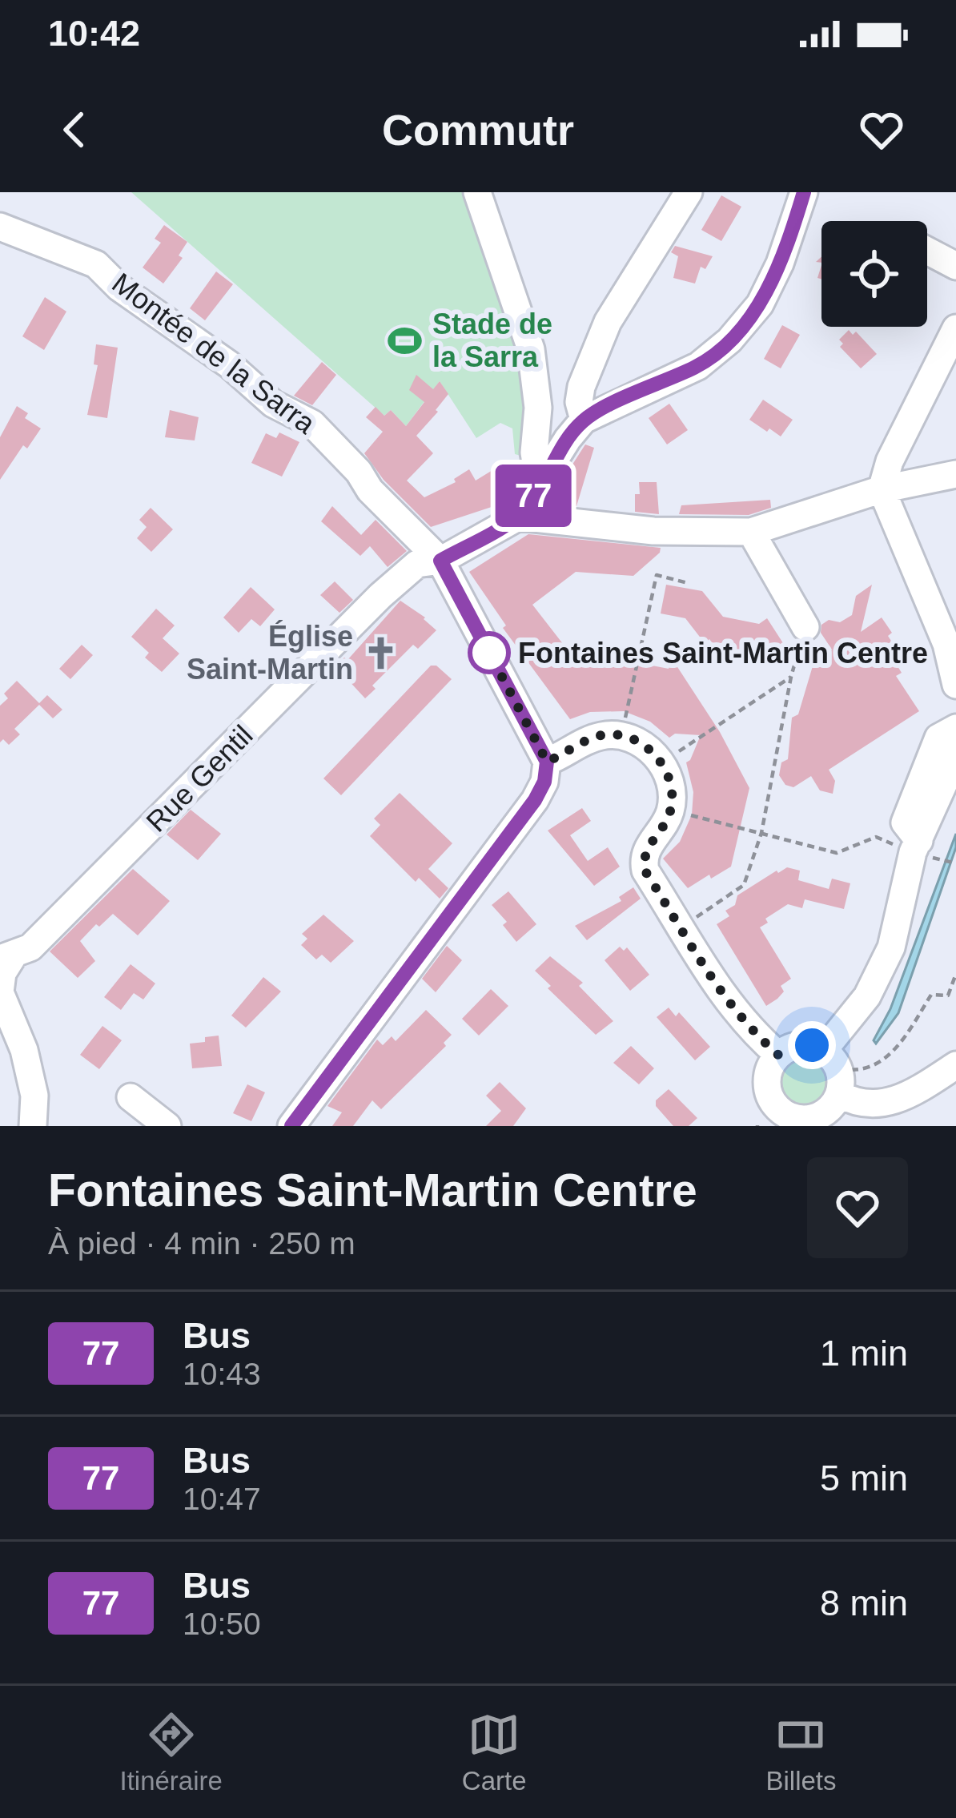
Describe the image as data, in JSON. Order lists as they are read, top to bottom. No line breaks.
{"streets":{"street":["Montée de la Sarra","Rue Gentil"]},"crossings":[["Montée de la Sarra","Rue Gentil"]],"places":{"sports":["Stade de la Sarra"],"church":["Église Saint-Martin"],"other":["Fontaines Saint-Martin Centre"]},"lines":["bus line 77"],"page":{"status":"10:42","header":"Commutr","on_map":"77","heading":["Fontaines Saint-Martin Centre","À pied · 4 min · 250 m"],"list":[{"mark":"77","name":"Bus","note":"10:43","value":"1 min"},{"mark":"77","name":"Bus","note":"10:47","value":"5 min"},{"mark":"77","name":"Bus","note":"10:50","value":"8 min"}],"tabs":["Itinéraire","Carte","Billets"]}}
